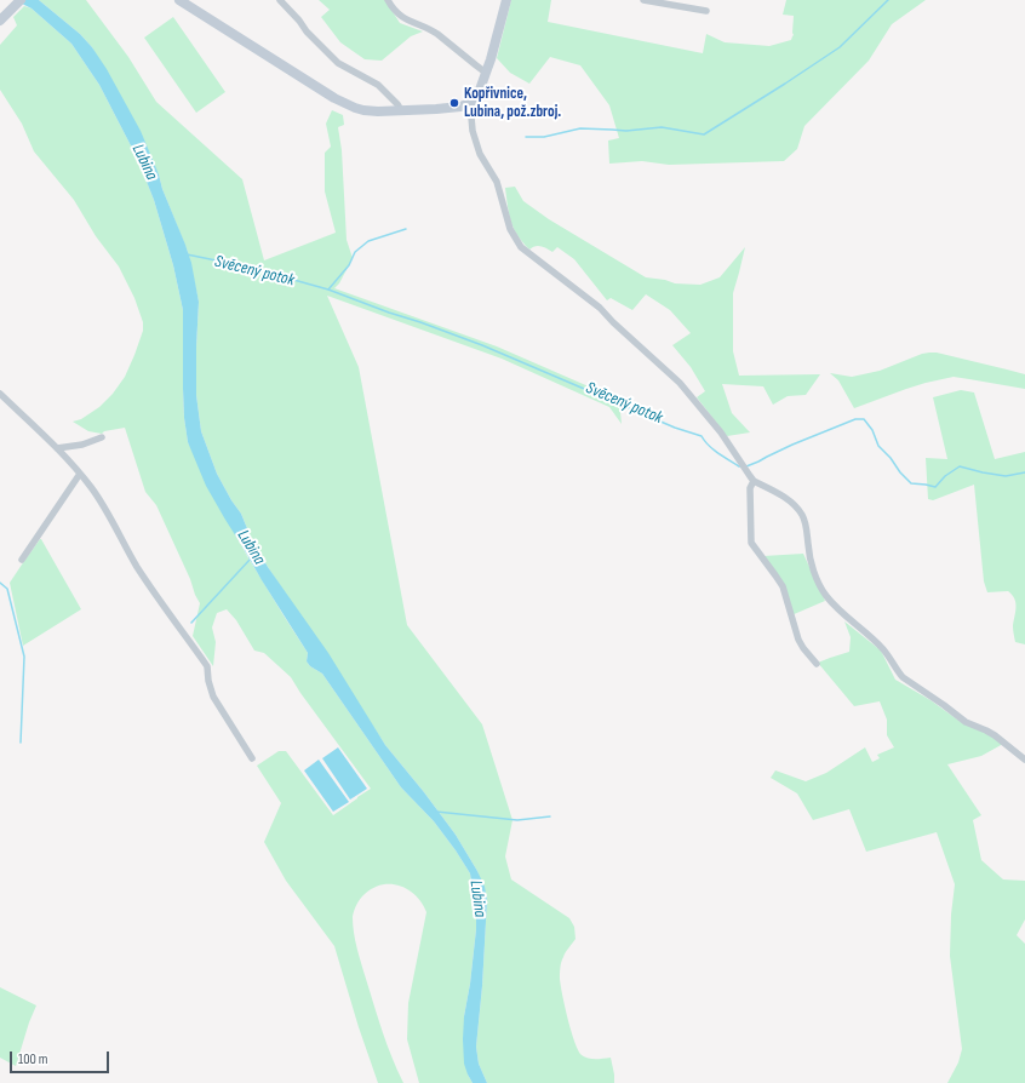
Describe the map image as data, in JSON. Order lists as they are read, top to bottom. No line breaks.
{"water":["Lubina","Svěcený potok"],"places":["Kopřivnice, Lubina, pož.zbroj."],"scale_bar":"100 m"}
